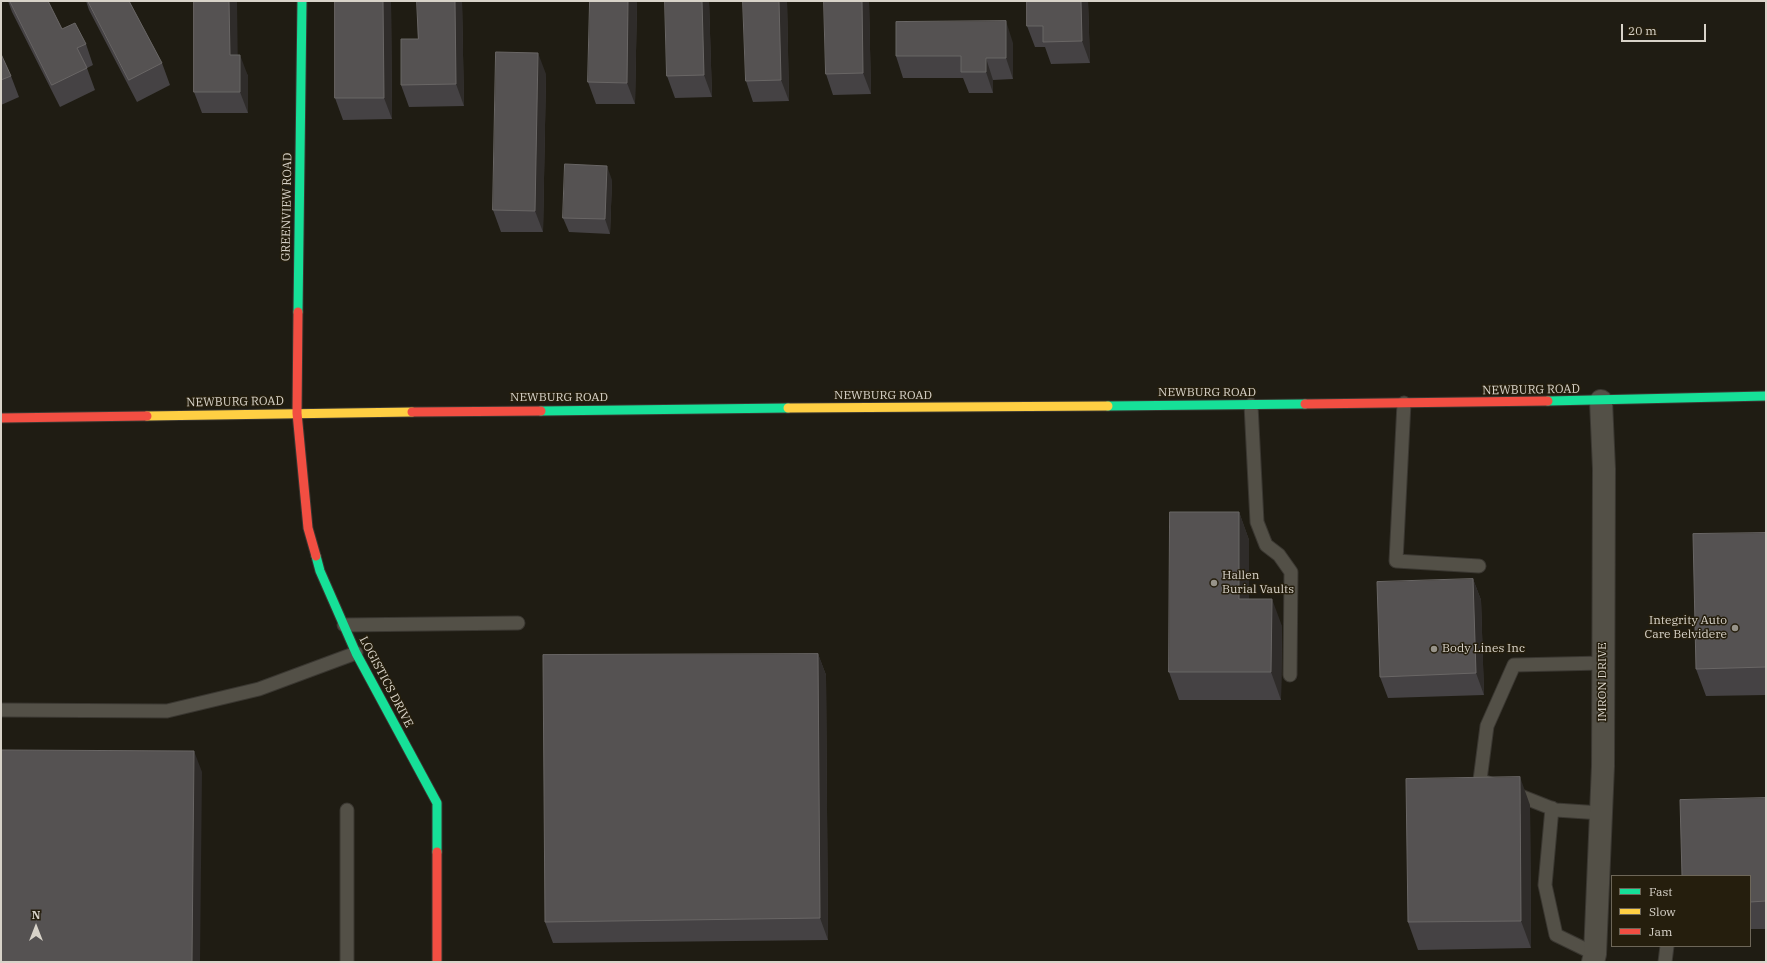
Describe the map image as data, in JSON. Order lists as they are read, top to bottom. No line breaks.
{"streets":{"main road":["GREENVIEW ROAD","NEWBURG ROAD","LOGISTICS DRIVE"],"street":["IMRON DRIVE"]},"crossings":[["GREENVIEW ROAD","NEWBURG ROAD"],["GREENVIEW ROAD","LOGISTICS DRIVE"],["NEWBURG ROAD","LOGISTICS DRIVE"],["NEWBURG ROAD","IMRON DRIVE"]],"places":["Hallen Burial Vaults","Integrity Auto Care Belvidere","Body Lines Inc"],"legend":["Fast","Slow","Jam"],"scale_bar":"20 m","north":"top"}
